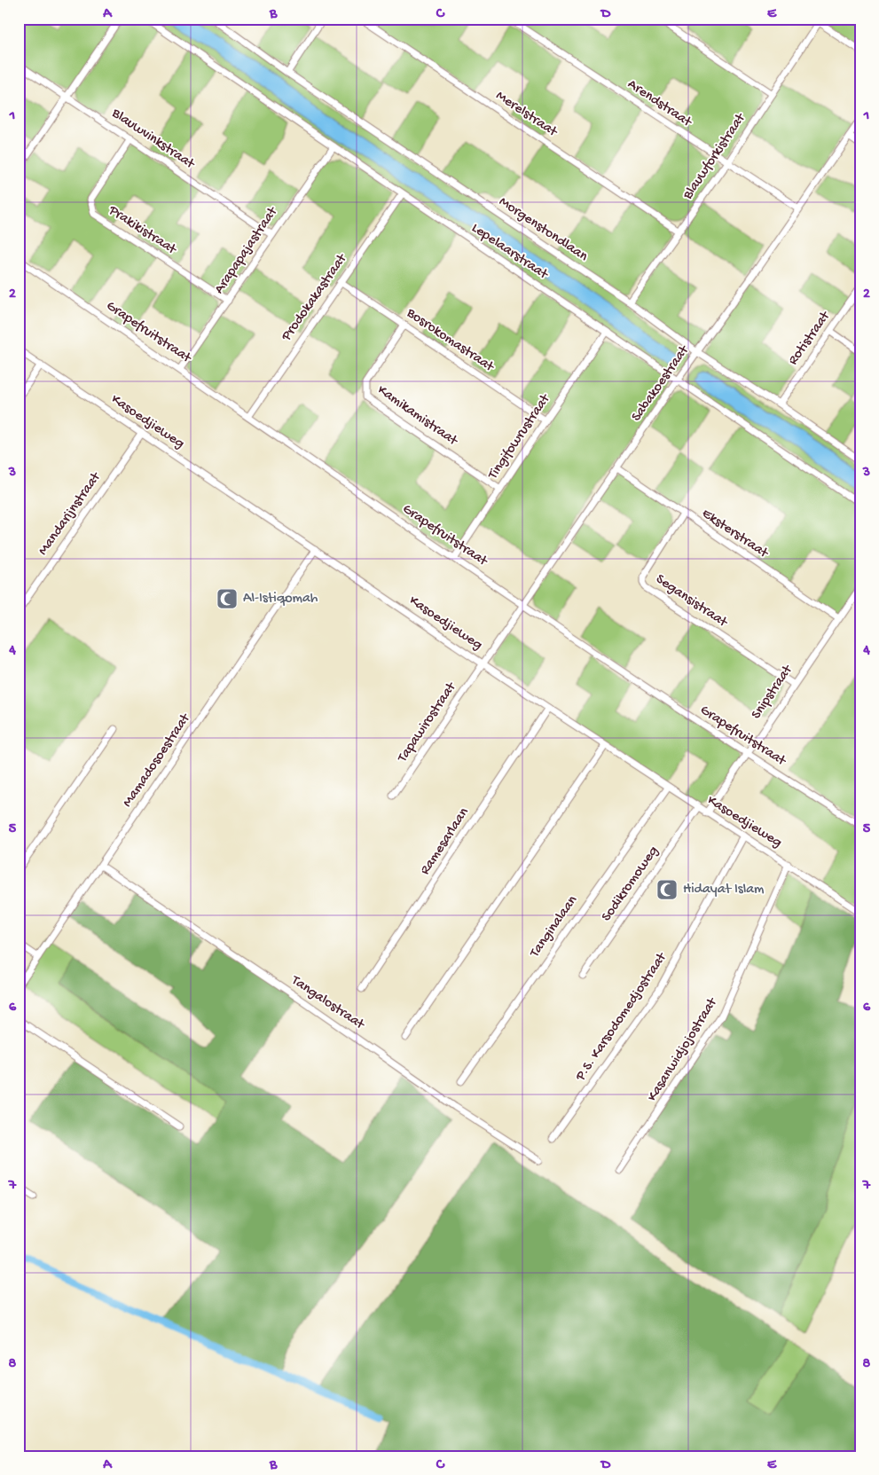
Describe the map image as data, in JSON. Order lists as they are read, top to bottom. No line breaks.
{"streets":{"street":["Arendstraat","Merelstraat","Blauwvinkstraat","Blauwforkistraat","Morgenstondlaan","Prakikistraat","Arapapajastraat","Lepelaarstraat","Prodokakastraat","Grapefruitstraat","Rotistraat","Bosrokomastraat","Sabakoestraat","Kamikamistraat","Kasoedjieweg","Tingifowrustraat","Mandarijnstraat","Eksterstraat","Segansistraat","Snipstraat","Tapawirostraat","Mamadosoestraat","Ramesarlaan","Sodikromoweg","Tanginalaan","Tangalostraat","P.S. Karsodomedjostraat","Kasanwidjojostraat"]},"crossings":[["Arendstraat","Blauwforkistraat"],["Arendstraat","Sabakoestraat"],["Merelstraat","Blauwforkistraat"],["Blauwvinkstraat","Prakikistraat"],["Blauwvinkstraat","Arapapajastraat"],["Blauwforkistraat","Morgenstondlaan"],["Morgenstondlaan","Rotistraat"],["Morgenstondlaan","Sabakoestraat"],["Prakikistraat","Arapapajastraat"],["Arapapajastraat","Lepelaarstraat"],["Arapapajastraat","Grapefruitstraat"],["Lepelaarstraat","Prodokakastraat"],["Lepelaarstraat","Sabakoestraat"],["Lepelaarstraat","Tingifowrustraat"],["Prodokakastraat","Grapefruitstraat"],["Prodokakastraat","Bosrokomastraat"],["Grapefruitstraat","Sabakoestraat"],["Grapefruitstraat","Tingifowrustraat"],["Grapefruitstraat","Snipstraat"],["Bosrokomastraat","Kamikamistraat"],["Bosrokomastraat","Tingifowrustraat"],["Sabakoestraat","Kasoedjieweg"],["Sabakoestraat","Eksterstraat"],["Sabakoestraat","Tapawirostraat"],["Kamikamistraat","Tingifowrustraat"],["Kasoedjieweg","Mandarijnstraat"],["Kasoedjieweg","Snipstraat"],["Kasoedjieweg","Tapawirostraat"],["Kasoedjieweg","Mamadosoestraat"],["Kasoedjieweg","Ramesarlaan"],["Kasoedjieweg","Sodikromoweg"],["Kasoedjieweg","Tanginalaan"],["Kasoedjieweg","P.S. Karsodomedjostraat"],["Kasoedjieweg","Kasanwidjojostraat"],["Eksterstraat","Segansistraat"],["Eksterstraat","Snipstraat"],["Segansistraat","Snipstraat"],["Mamadosoestraat","Tangalostraat"]],"places":{"mosque":["Al-Istiqomah","Hidayat Islam"]},"grid":{"columns":["A","B","C","D","E"],"rows":["1","2","3","4","5","6","7","8"]}}
